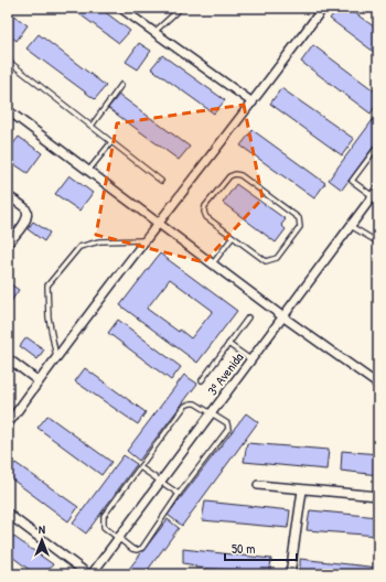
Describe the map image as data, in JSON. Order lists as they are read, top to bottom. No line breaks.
{"streets":{"street":["3ª Avenida"]},"scale_bar":"50 m","north":"top"}
